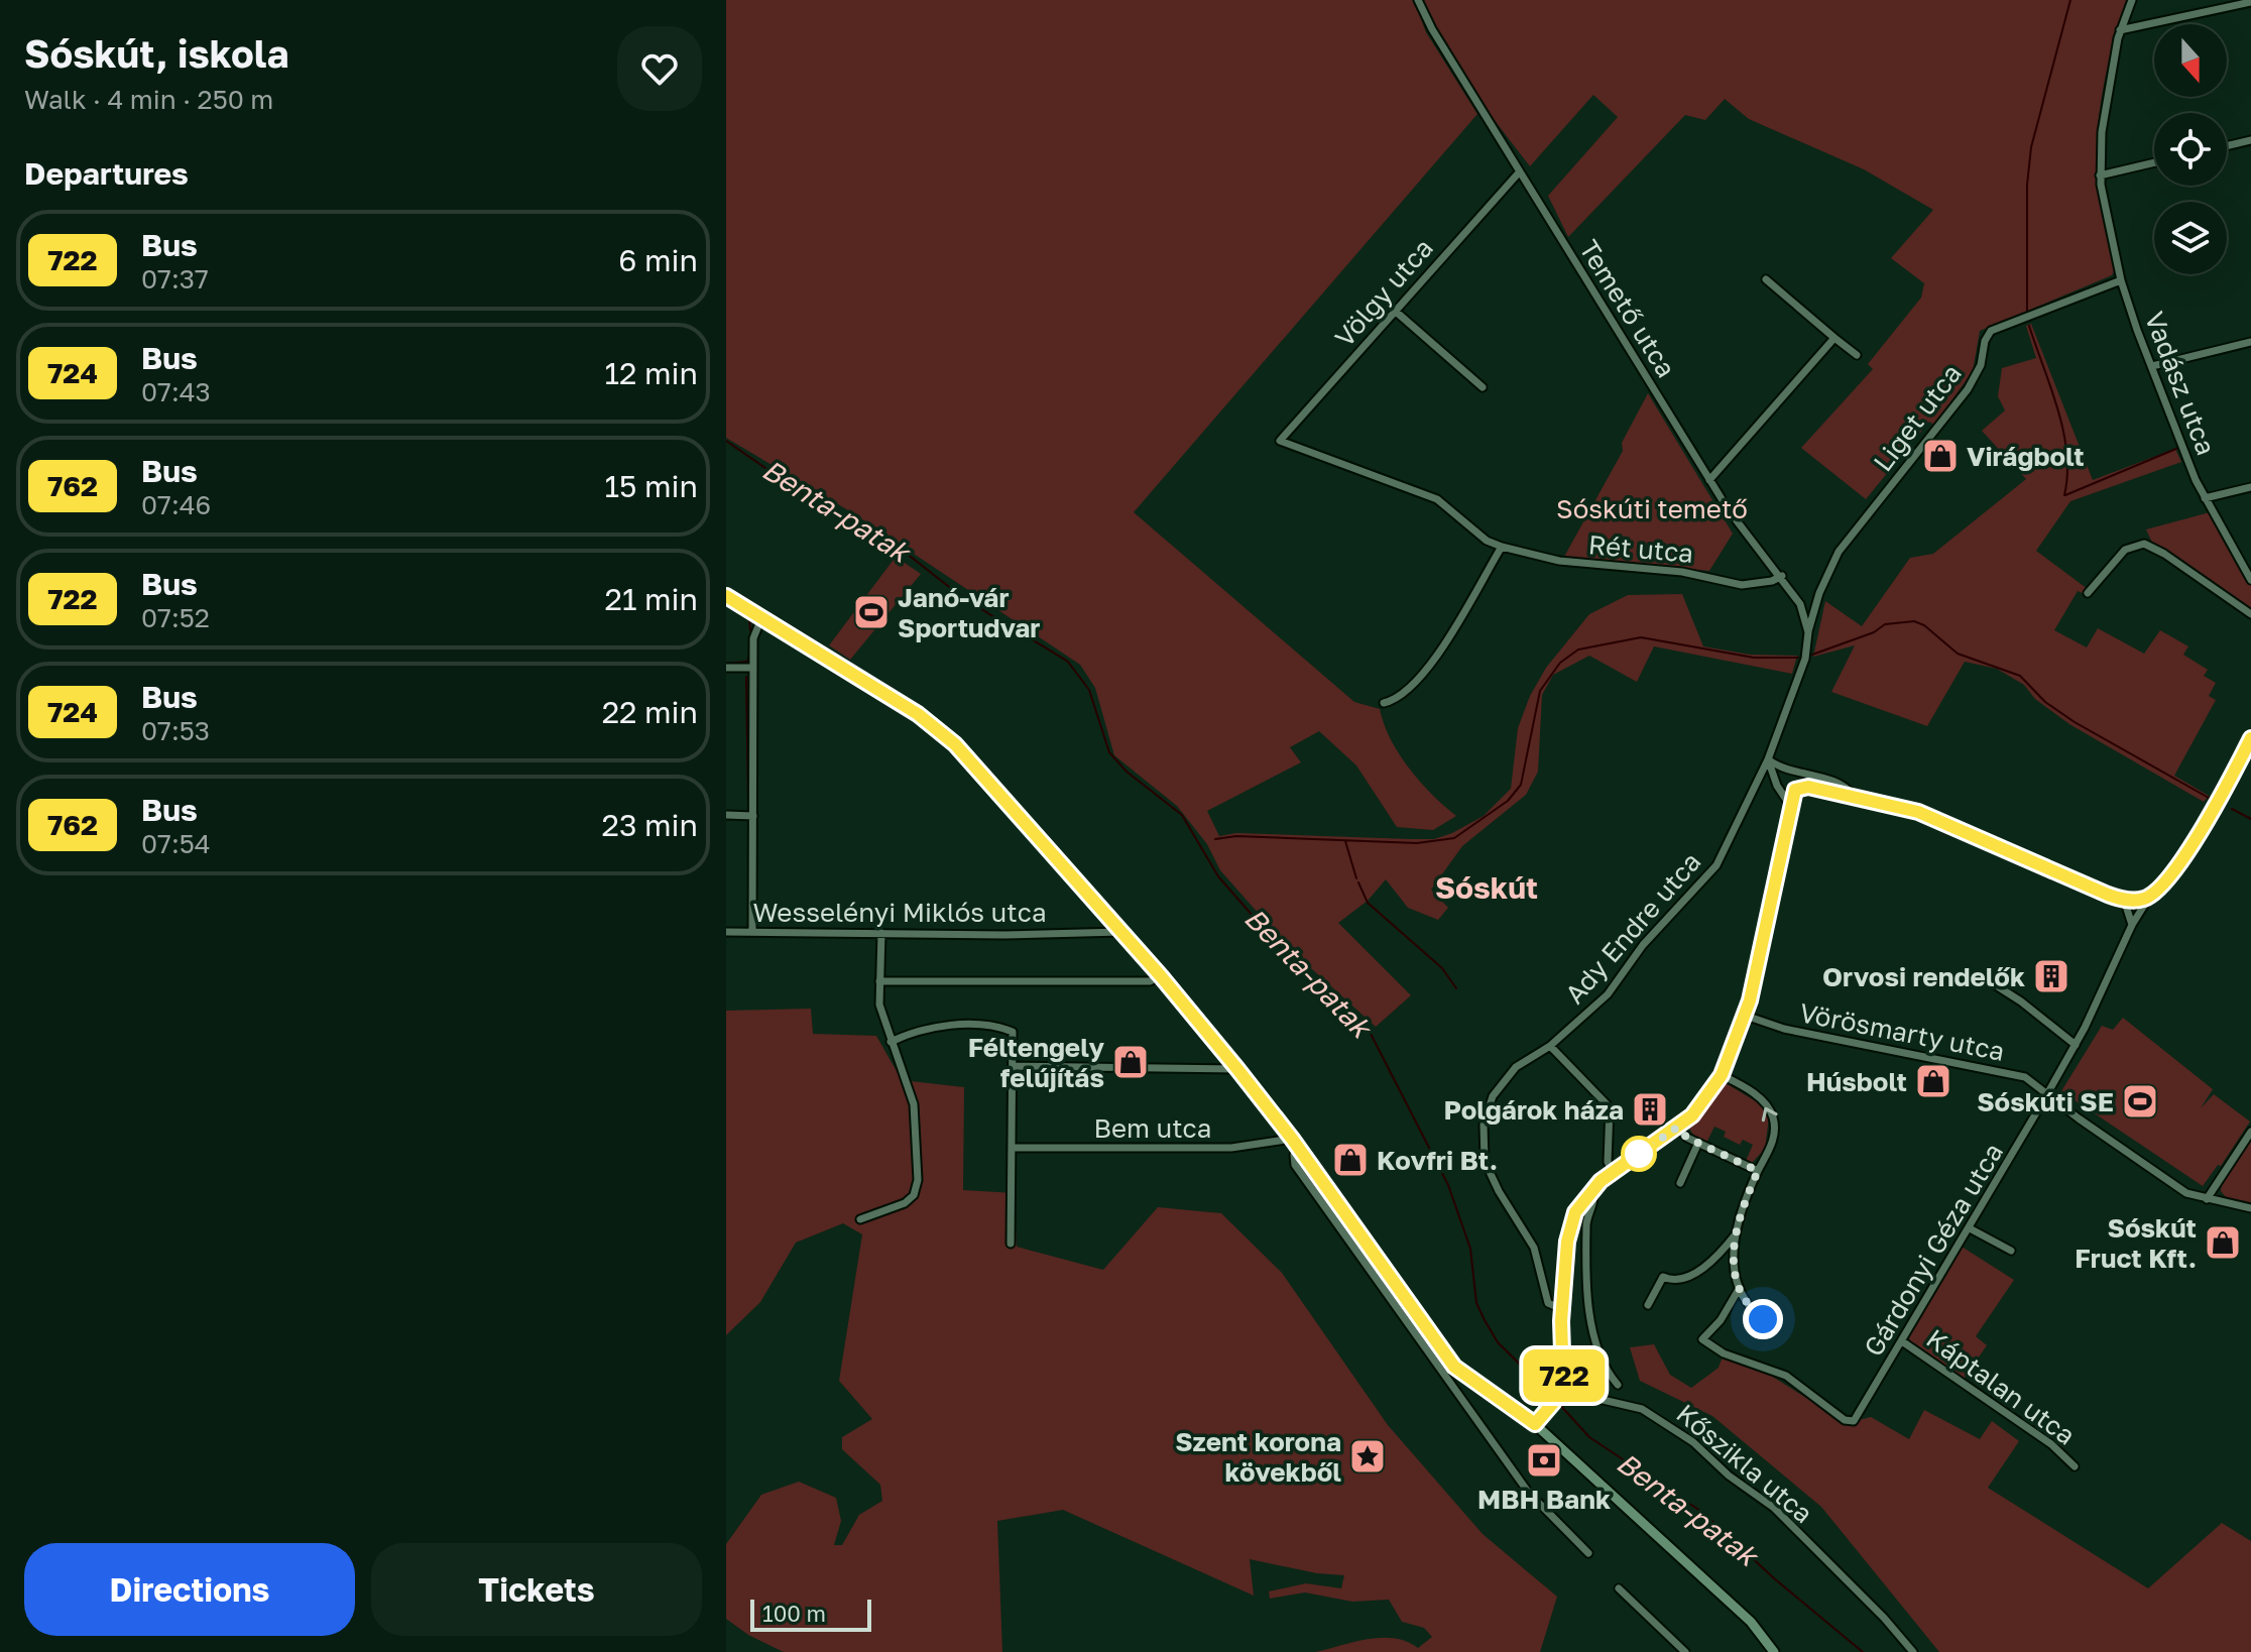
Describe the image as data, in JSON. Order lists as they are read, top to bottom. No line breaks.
{"streets":{"street":["Völgy utca","Temető utca","Vadász utca","Liget utca","Rét utca","Wesselényi Miklós utca","Ady Endre utca","Vörösmarty utca","Bem utca","Gárdonyi Géza utca","Káptalan utca","Kőszikla utca"]},"crossings":[["Völgy utca","Temető utca"],["Völgy utca","Rét utca"],["Temető utca","Liget utca"],["Temető utca","Rét utca"],["Vadász utca","Liget utca"],["Liget utca","Ady Endre utca"],["Vörösmarty utca","Gárdonyi Géza utca"],["Gárdonyi Géza utca","Káptalan utca"]],"districts":["Sóskút"],"water":["Benta-patak"],"parks":["Sóskúti temető"],"places":{"shop":["Virágbolt","Féltengely felújítás","Húsbolt","Kovfri Bt.","Sóskút Fruct Kft."],"sports":["Janó-vár Sportudvar","Sóskúti SE"],"building":["Orvosi rendelők","Polgárok háza"],"place":["Szent korona kövekből"],"bank":["MBH Bank"]},"lines":["bus line 722"],"scale_bar":"100 m","north":"bottom","page":{"heading":[["Sóskút, iskola","Walk · 4 min · 250 m"],"Departures"],"on_map":"722","list":[{"mark":"722","name":"Bus","note":"07:37","value":"6 min"},{"mark":"724","name":"Bus","note":"07:43","value":"12 min"},{"mark":"762","name":"Bus","note":"07:46","value":"15 min"},{"mark":"722","name":"Bus","note":"07:52","value":"21 min"},{"mark":"724","name":"Bus","note":"07:53","value":"22 min"},{"mark":"762","name":"Bus","note":"07:54","value":"23 min"}],"buttons":["Directions","Tickets"],"scale":"100 m"}}
